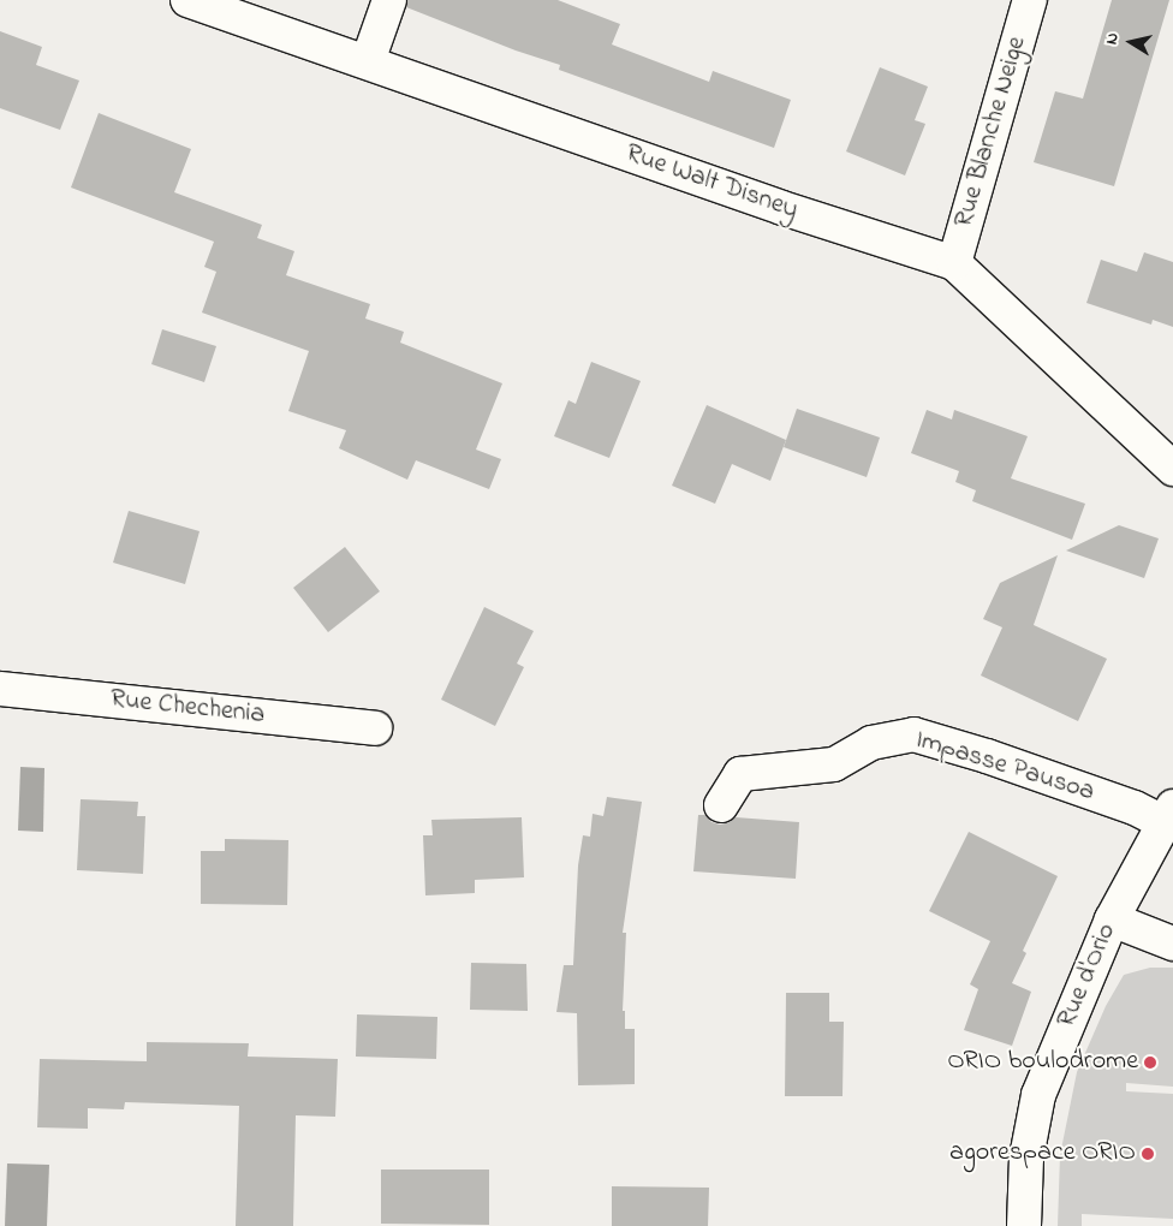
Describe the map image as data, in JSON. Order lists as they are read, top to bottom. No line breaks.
{"streets":{"street":["Rue Blanche Neige","Rue Walt Disney","Rue Chechenia","Impasse Pausoa","Rue d'Orio"]},"crossings":[["Rue Blanche Neige","Rue Walt Disney"],["Impasse Pausoa","Rue d'Orio"]],"places":["ORIO boulodrome","agorespace ORIO"],"north":"left"}
